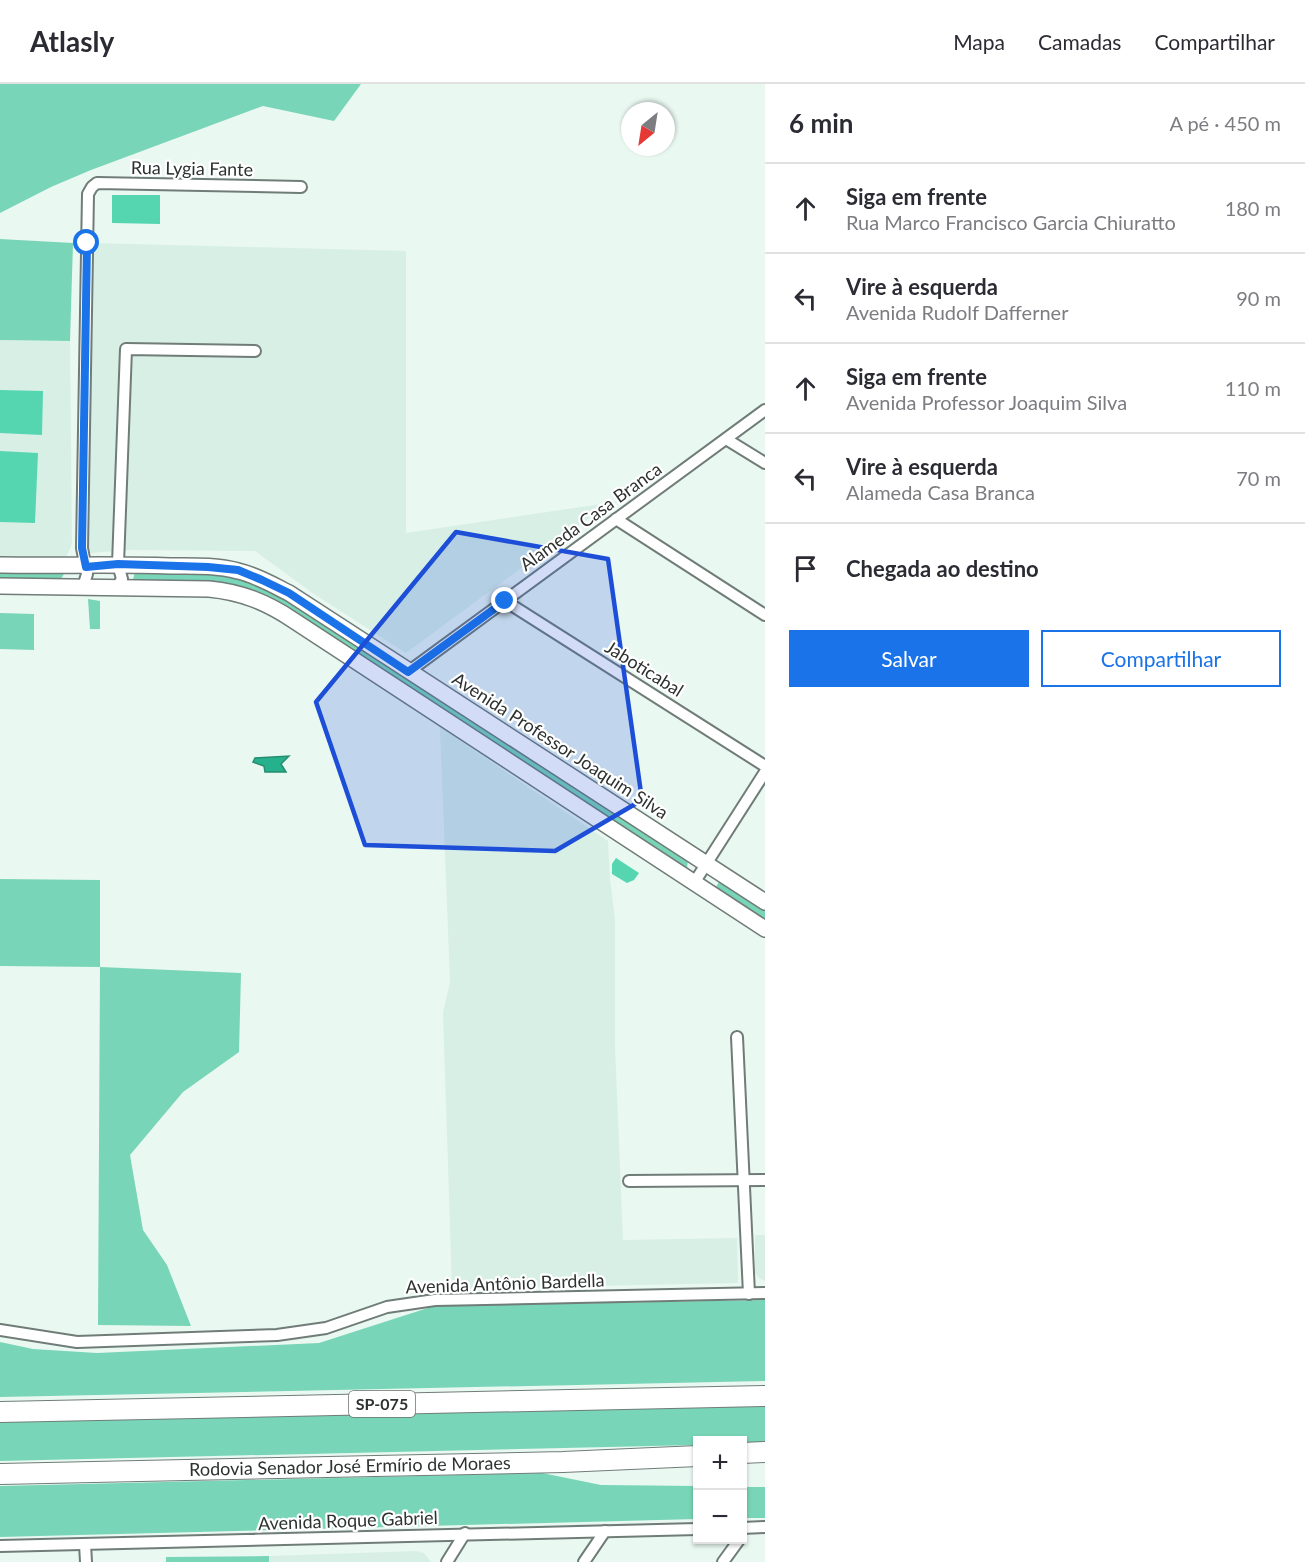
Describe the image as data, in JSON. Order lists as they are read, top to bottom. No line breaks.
{"streets":{"highway":["SP-075","Rodovia Senador José Ermírio de Moraes"],"main road":["Avenida Professor Joaquim Silva"],"street":["Rua Lygia Fante","Alameda Casa Branca","Jaboticabal","Avenida Antônio Bardella","Avenida Roque Gabriel"]},"crossings":[["Rua Lygia Fante","Avenida Professor Joaquim Silva"],["Alameda Casa Branca","Jaboticabal"],["Alameda Casa Branca","Avenida Professor Joaquim Silva"]],"north":"bottom left","page":{"header":"Atlasly","nav":["Mapa","Camadas","Compartilhar"],"heading":["6 min","A pé · 450 m"],"list":[["Siga em frente","Rua Marco Francisco Garcia Chiuratto","180 m"],["Vire à esquerda","Avenida Rudolf Dafferner","90 m"],["Siga em frente","Avenida Professor Joaquim Silva","110 m"],["Vire à esquerda","Alameda Casa Branca","70 m"],"Chegada ao destino"],"buttons":["Salvar","Compartilhar"],"map_buttons":["+","−"]}}
